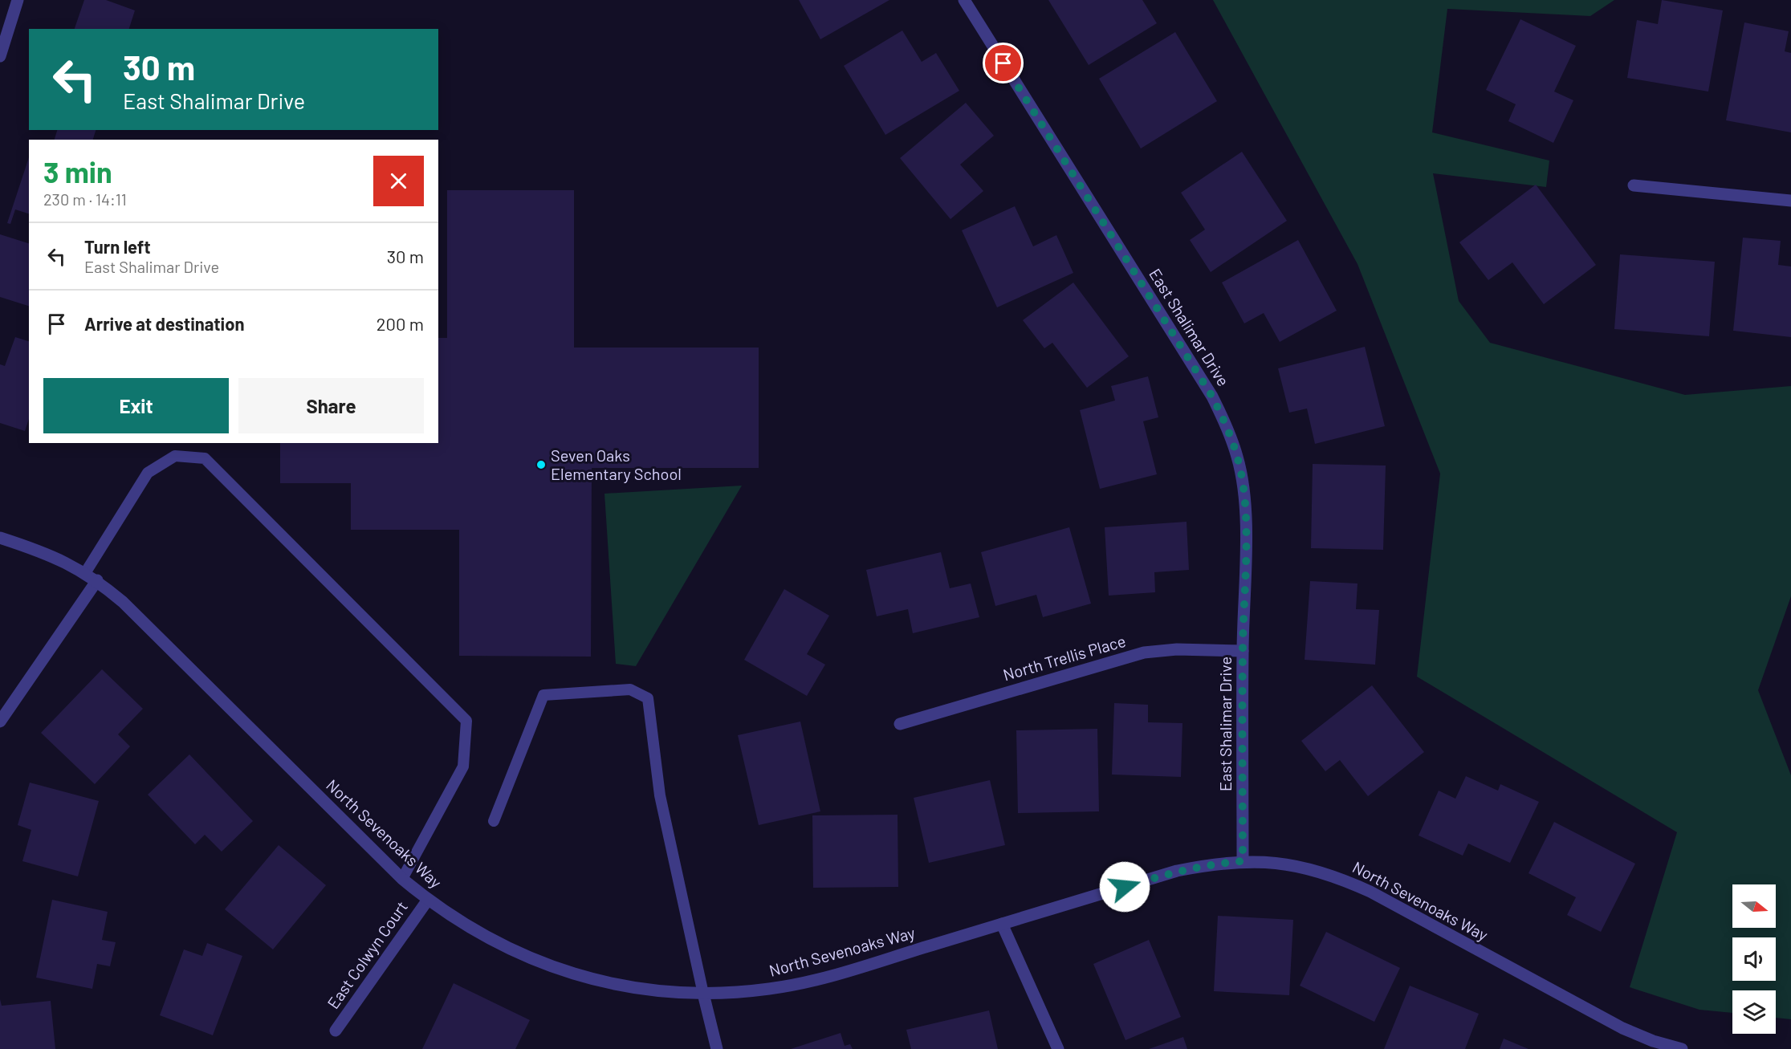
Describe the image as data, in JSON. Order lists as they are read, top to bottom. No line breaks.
{"streets":{"street":["East Shalimar Drive","North Trellis Place","North Sevenoaks Way","East Colwyn Court"]},"crossings":[["East Shalimar Drive","North Trellis Place"],["East Shalimar Drive","North Sevenoaks Way"],["North Sevenoaks Way","East Colwyn Court"]],"places":["Seven Oaks Elementary School"],"north":"right","page":{"turn":["30 m","East Shalimar Drive"],"heading":["3 min","230 m · 14:11"],"list":[{"name":"Turn left","note":"East Shalimar Drive","value":"30 m"},{"name":"Arrive at destination","value":"200 m"}],"buttons":["Exit","Share"]}}
